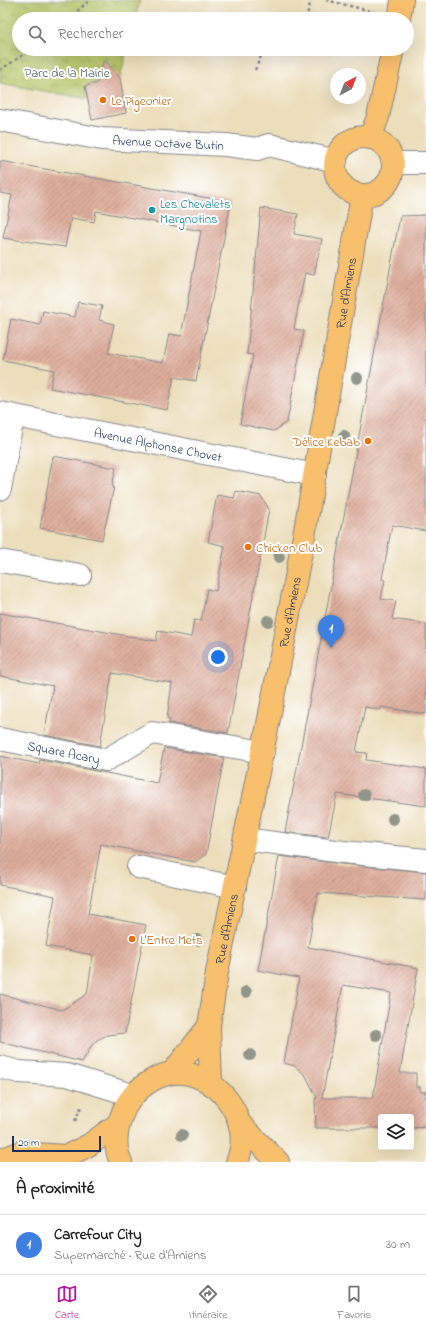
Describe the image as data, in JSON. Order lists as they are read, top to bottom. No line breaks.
{"streets":{"main road":["Rue d'Amiens"],"street":["Avenue Octave Butin","Avenue Alphonse Chovet","Square Acary"]},"crossings":[["Avenue Octave Butin","Rue d'Amiens"],["Rue d'Amiens","Avenue Alphonse Chovet"],["Rue d'Amiens","Square Acary"]],"parks":["Parc de la Mairie"],"places":["Le Pigeonier","Les Chevalets Margnotins","Délice Kebab","Chicken Club","L'Entre Mets"],"scale_bar":"20 m","north":"top right","page":{"search":"Rechercher","pins":"1","scale":"20 m","heading":"À proximité","list":[{"mark":"1","name":"Carrefour City","note":"Supermarché · Rue d'Amiens","value":"30 m"}],"nav":["Carte","Itinéraire","Favoris"]}}
